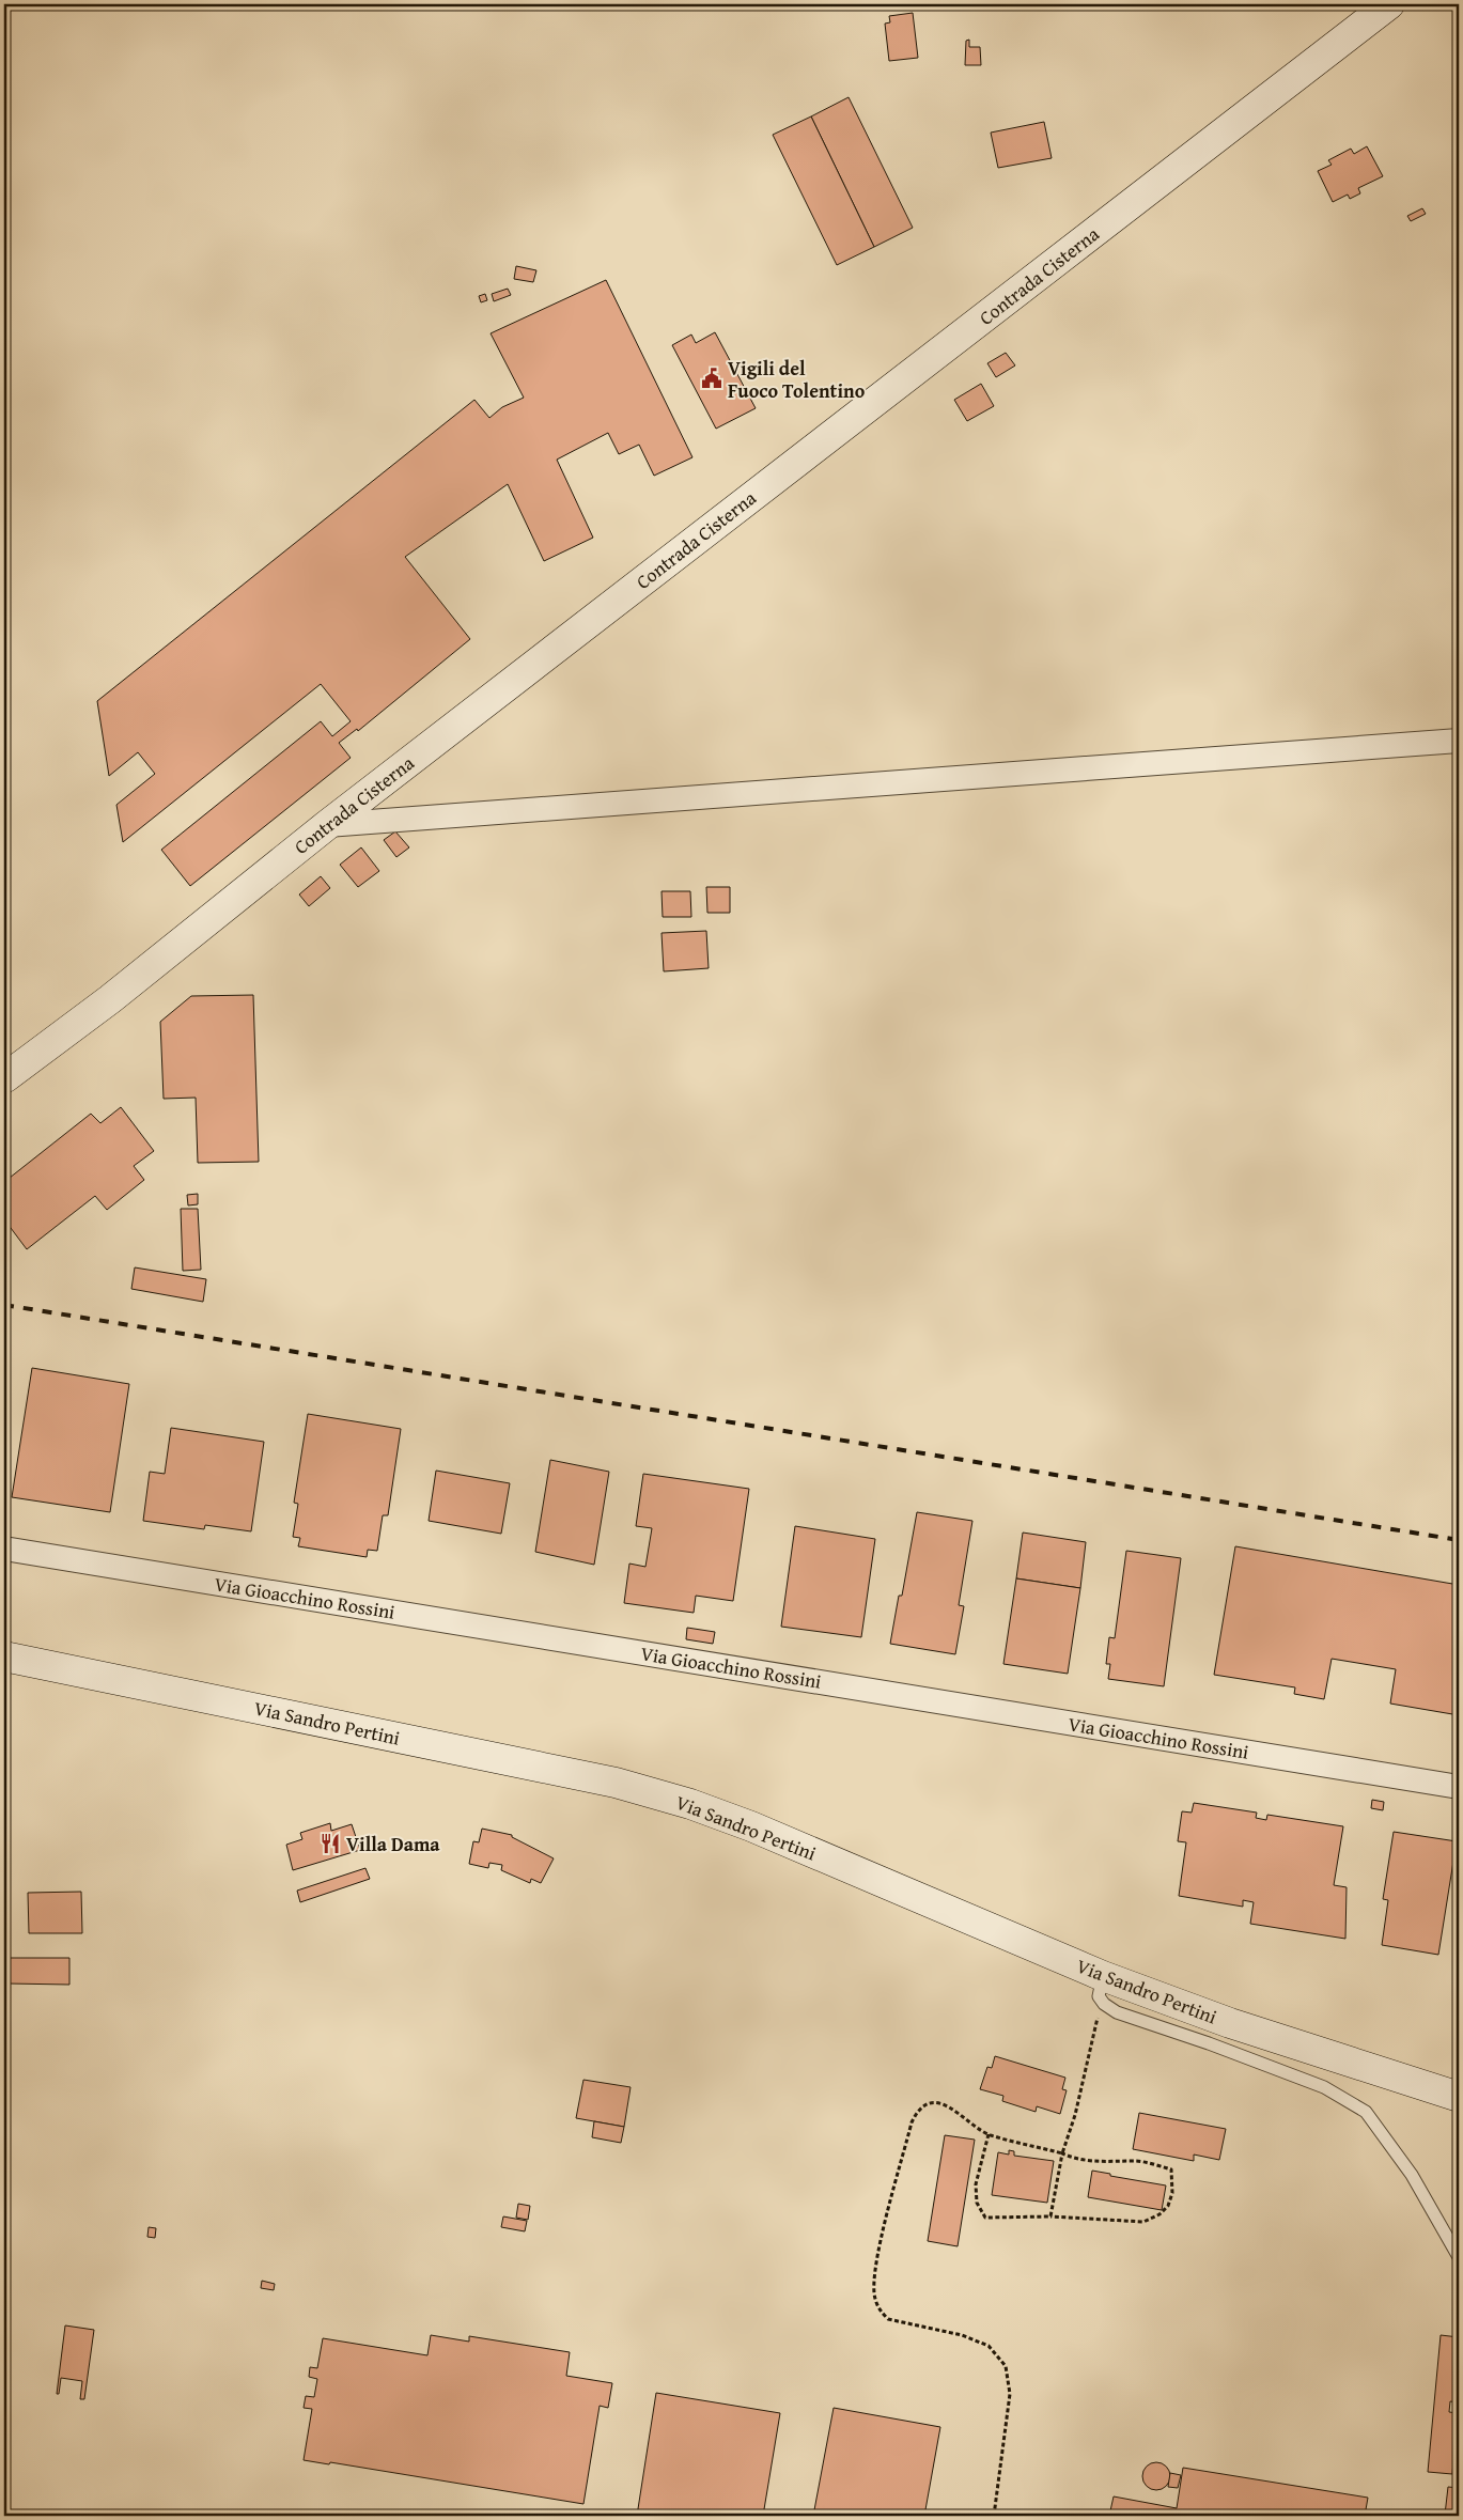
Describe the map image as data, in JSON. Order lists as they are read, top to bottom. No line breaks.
{"streets":{"main road":["Contrada Cisterna","Via Sandro Pertini"],"street":["Via Gioacchino Rossini"]},"places":{"public building":["Vigili del Fuoco Tolentino"],"restaurant":["Villa Dama"]}}
